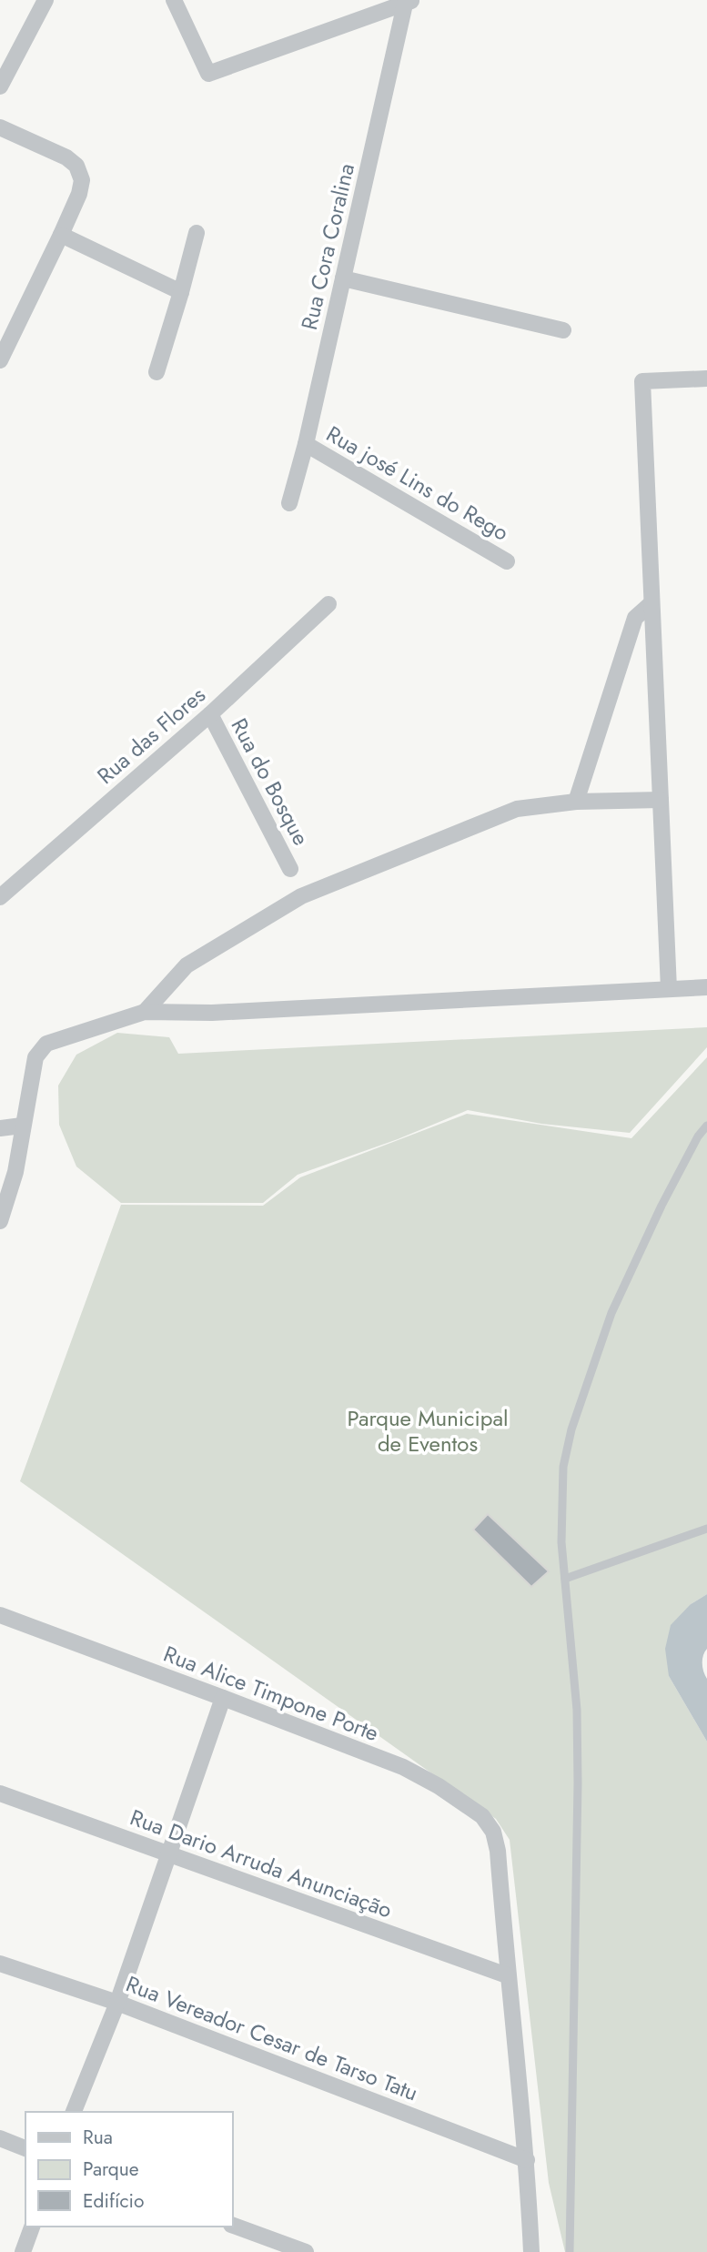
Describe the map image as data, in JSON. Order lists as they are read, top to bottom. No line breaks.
{"streets":{"street":["Rua Cora Coralina","Rua josé Lins do Rego","Rua das Flores","Rua do Bosque","Rua Alice Timpone Porte","Rua Dario Arruda Anunciação","Rua Vereador Cesar de Tarso Tatu"]},"crossings":[["Rua Cora Coralina","Rua josé Lins do Rego"],["Rua das Flores","Rua do Bosque"],["Rua Alice Timpone Porte","Rua Dario Arruda Anunciação"],["Rua Alice Timpone Porte","Rua Vereador Cesar de Tarso Tatu"]],"parks":["Parque Municipal de Eventos"],"legend":["Rua","Parque","Edifício"]}
